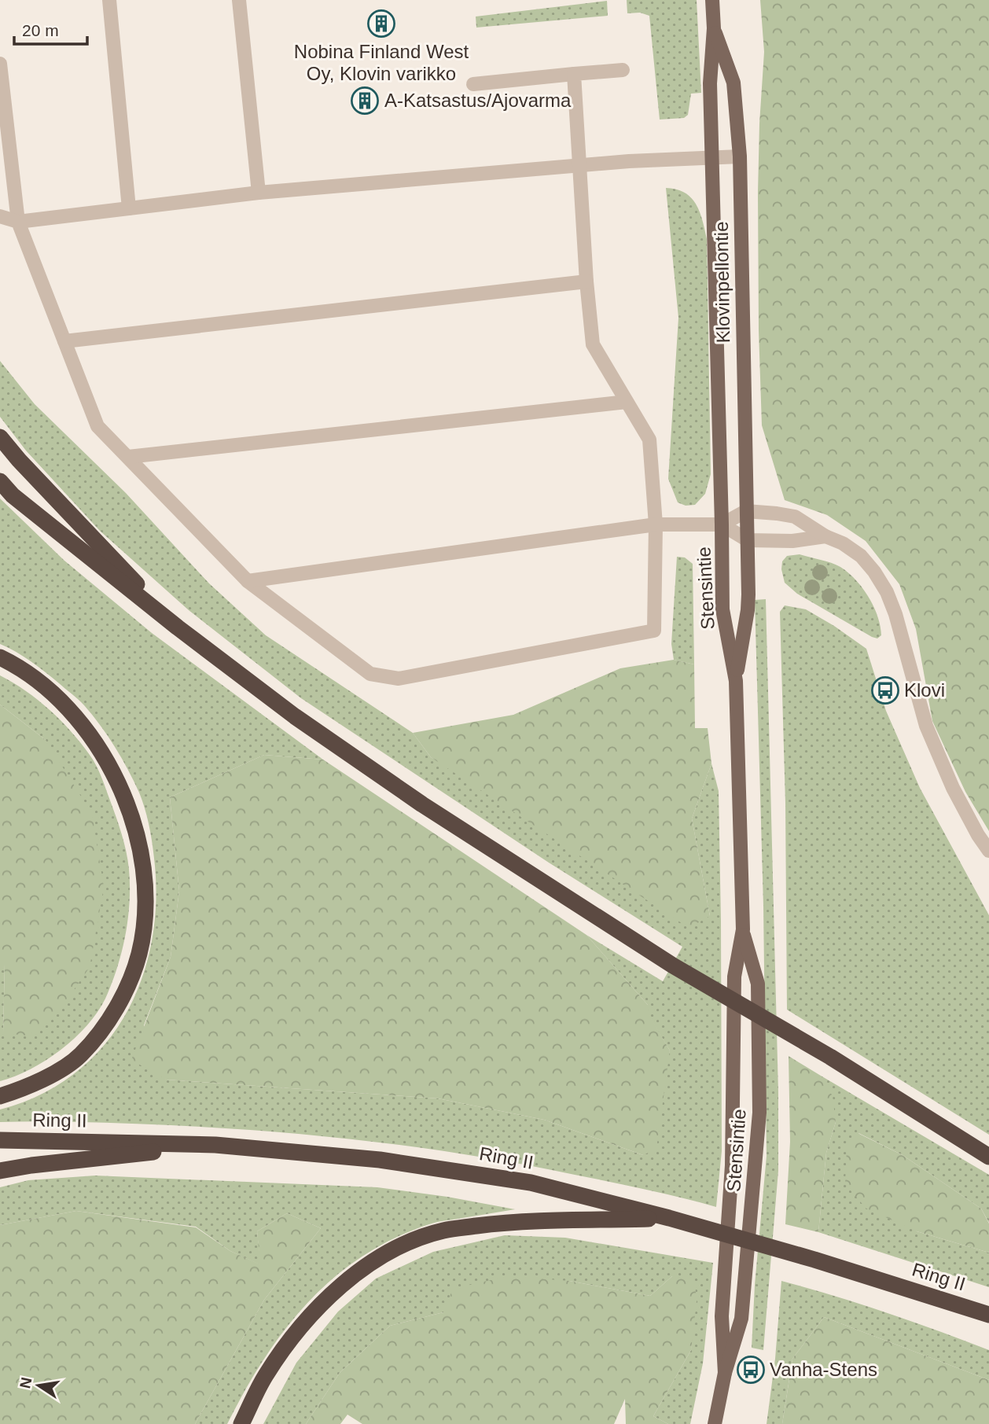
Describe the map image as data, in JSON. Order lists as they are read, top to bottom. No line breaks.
{"streets":{"highway":["Ring II"],"main road":["Klovinpellontie","Stensintie"]},"crossings":[["Klovinpellontie","Stensintie"]],"places":{"building":["Nobina Finland West Oy, Klovin varikko","A-Katsastus/Ajovarma"],"bus stop":["Klovi","Vanha-Stens"]},"scale_bar":"20 m","north":"left"}
